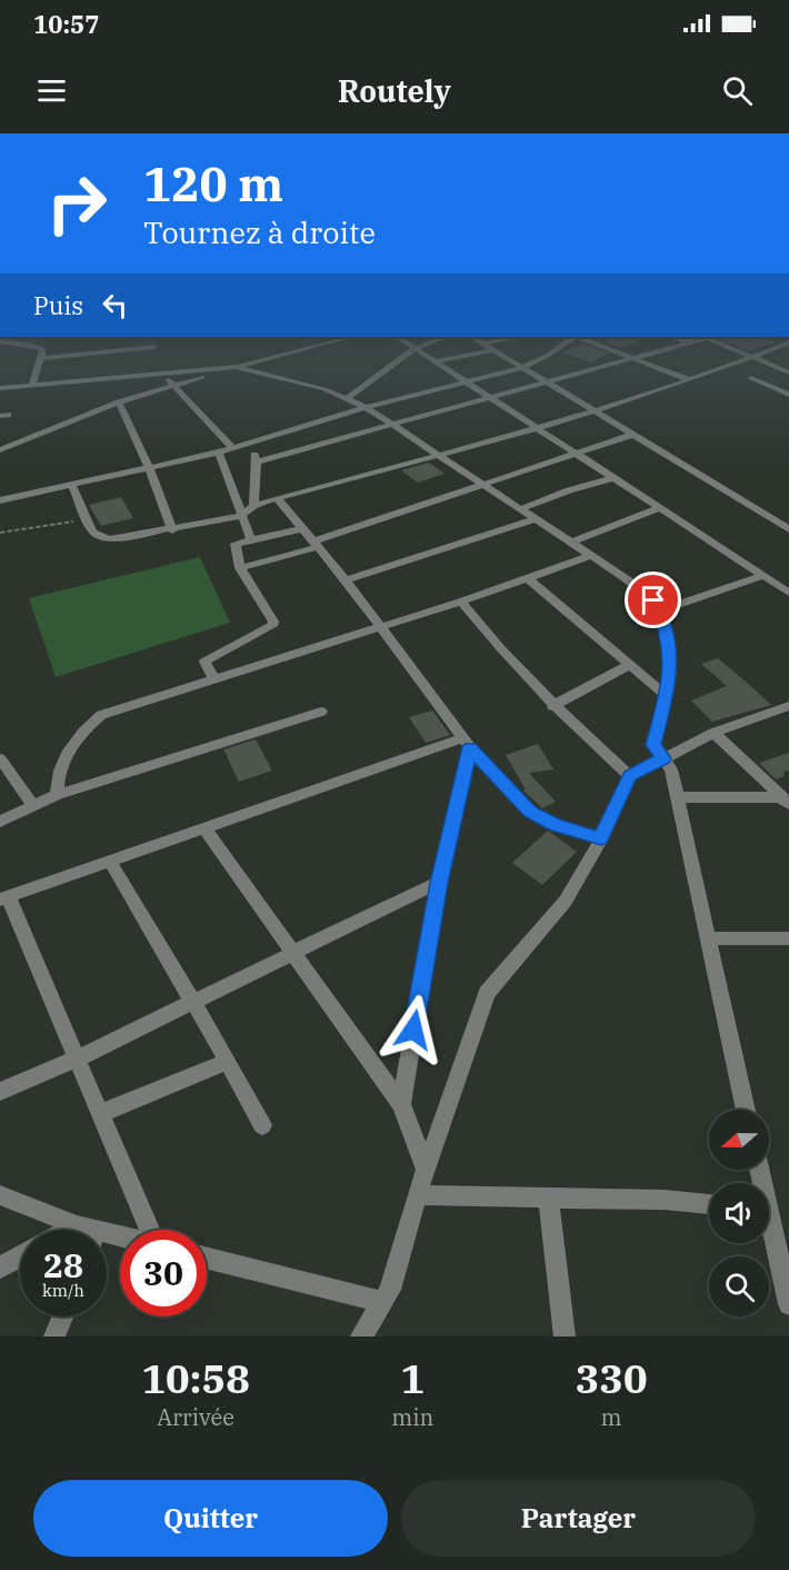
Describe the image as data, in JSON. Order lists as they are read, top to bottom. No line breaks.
{"north":"left","page":{"status":"10:57","header":"Routely","turn":["120 m","Tournez à droite"],"then":"Puis","speed":"28 km/h","limit":"30","eta":["10:58","Arrivée","1","min","330","m"],"buttons":["Quitter","Partager"]}}
